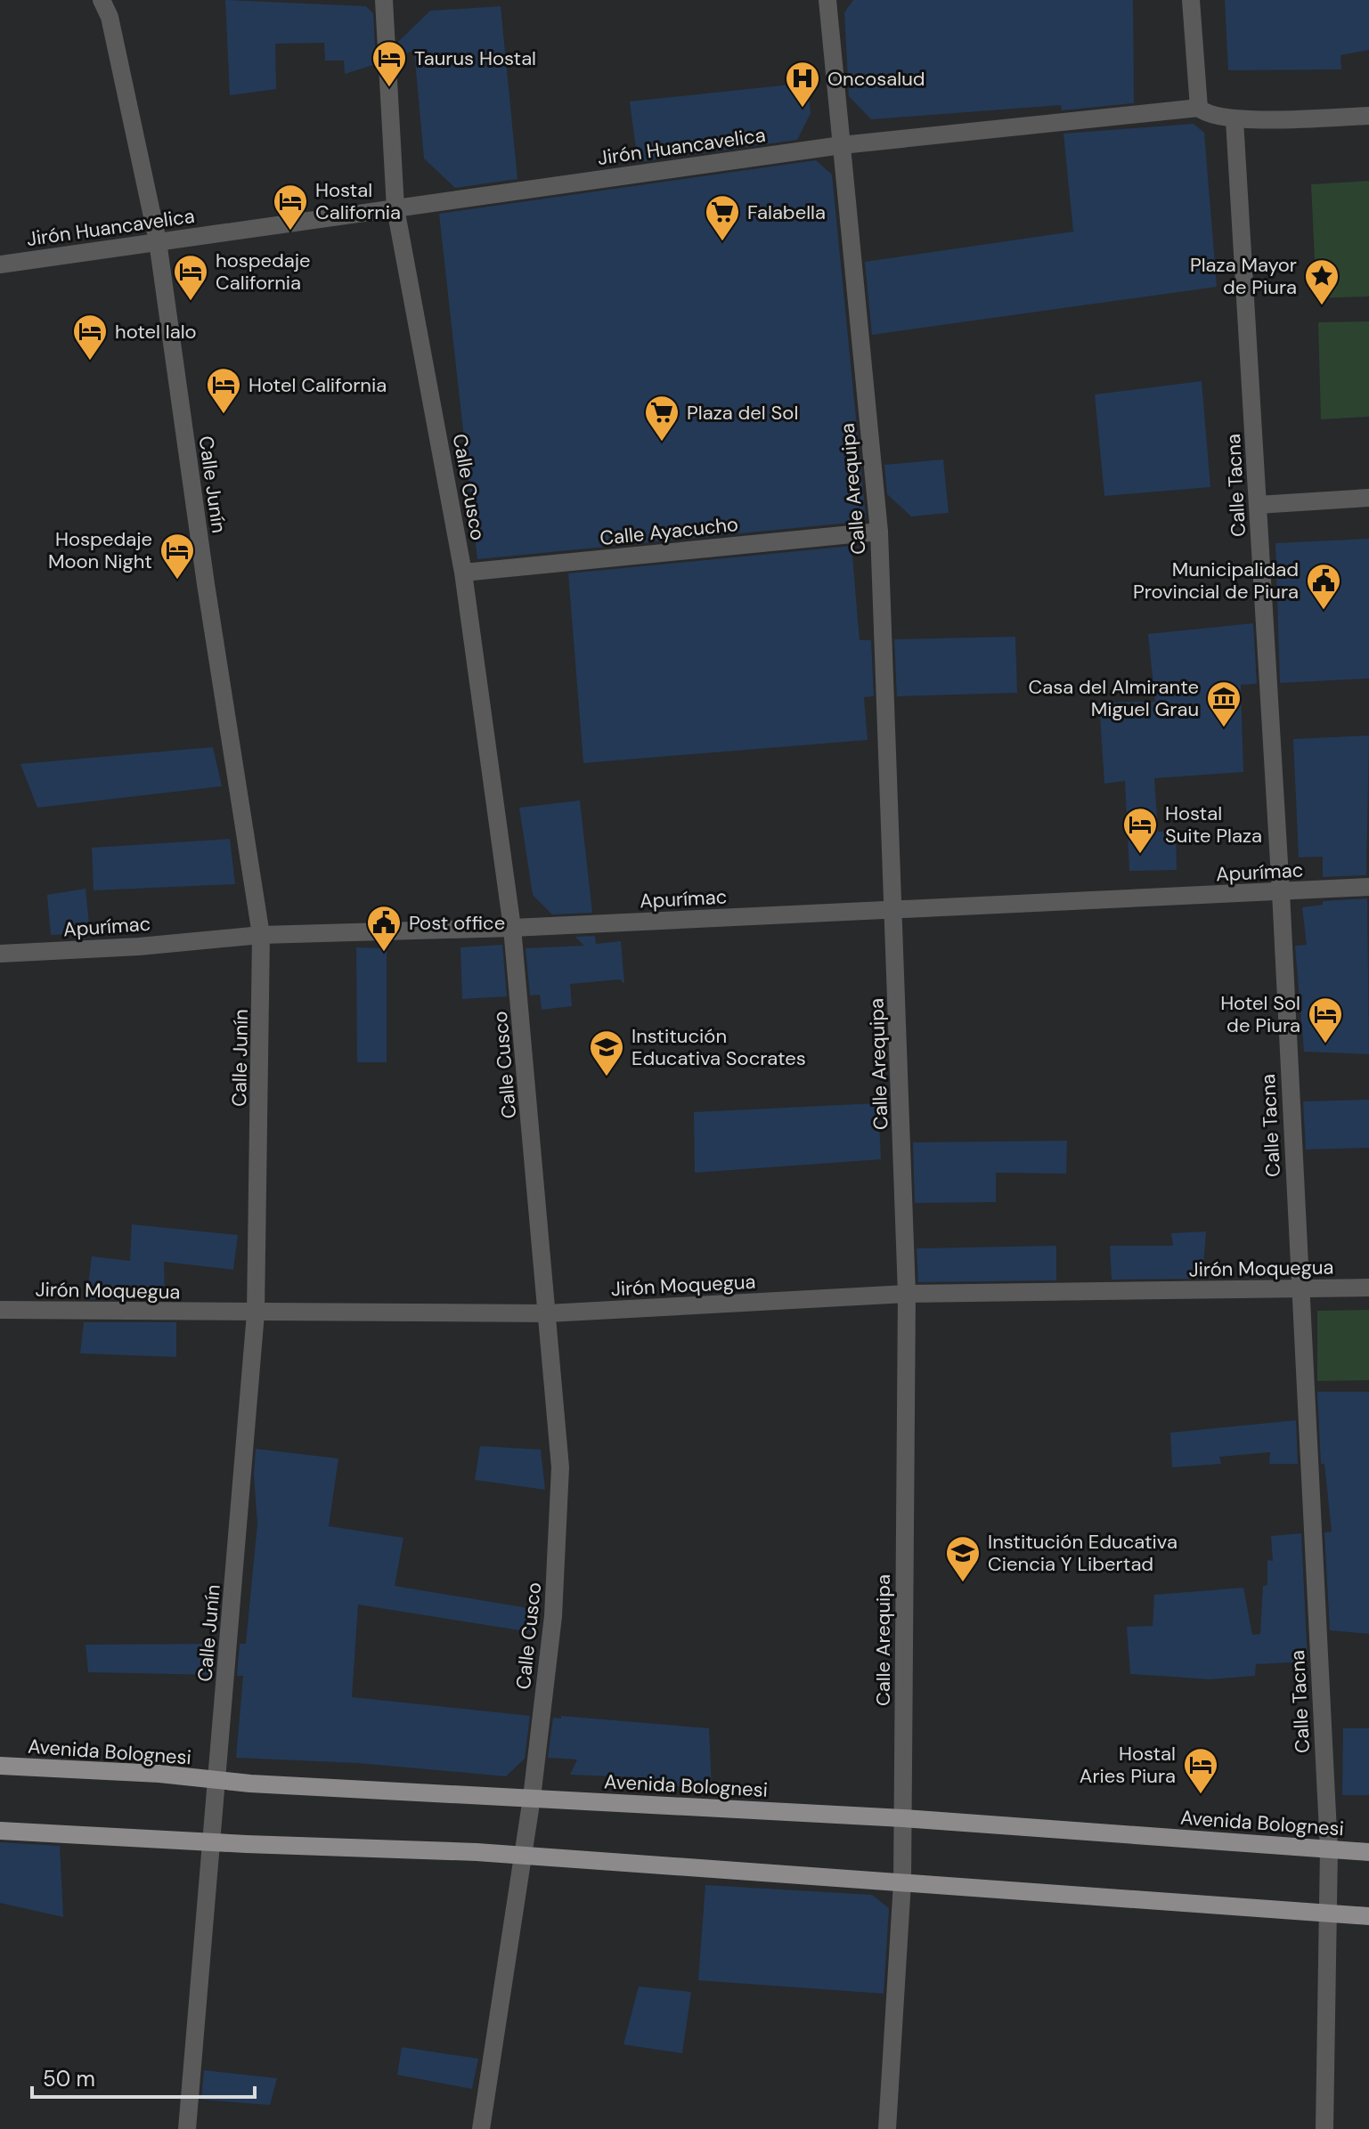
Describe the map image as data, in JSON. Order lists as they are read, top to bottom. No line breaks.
{"streets":{"main road":["Avenida Bolognesi"],"street":["Jirón Huancavelica","Calle Junín","Calle Tacna","Calle Cusco","Calle Arequipa","Calle Ayacucho","Apurímac","Jirón Moquegua"]},"crossings":[["Jirón Huancavelica","Calle Junín"],["Jirón Huancavelica","Calle Tacna"],["Jirón Huancavelica","Calle Cusco"],["Jirón Huancavelica","Calle Arequipa"],["Calle Junín","Apurímac"],["Calle Junín","Jirón Moquegua"],["Calle Junín","Avenida Bolognesi"],["Calle Tacna","Apurímac"],["Calle Tacna","Jirón Moquegua"],["Calle Tacna","Avenida Bolognesi"],["Calle Cusco","Calle Ayacucho"],["Calle Cusco","Apurímac"],["Calle Cusco","Jirón Moquegua"],["Calle Cusco","Avenida Bolognesi"],["Calle Arequipa","Calle Ayacucho"],["Calle Arequipa","Apurímac"],["Calle Arequipa","Jirón Moquegua"],["Calle Arequipa","Avenida Bolognesi"]],"places":{"hotel":["Taurus Hostal","Hostal California","hospedaje California","hotel lalo","Hotel California","Hospedaje Moon Night","Hostal Suite Plaza","Hotel Sol de Piura","Hostal Aries Piura"],"hospital":["Oncosalud"],"supermarket":["Falabella","Plaza del Sol"],"place":["Plaza Mayor de Piura"],"public building":["Municipalidad Provincial de Piura","Post office"],"museum":["Casa del Almirante Miguel Grau"],"school or university":["Institución Educativa Socrates","Institución Educativa Ciencia Y Libertad"]},"scale_bar":"50 m"}
